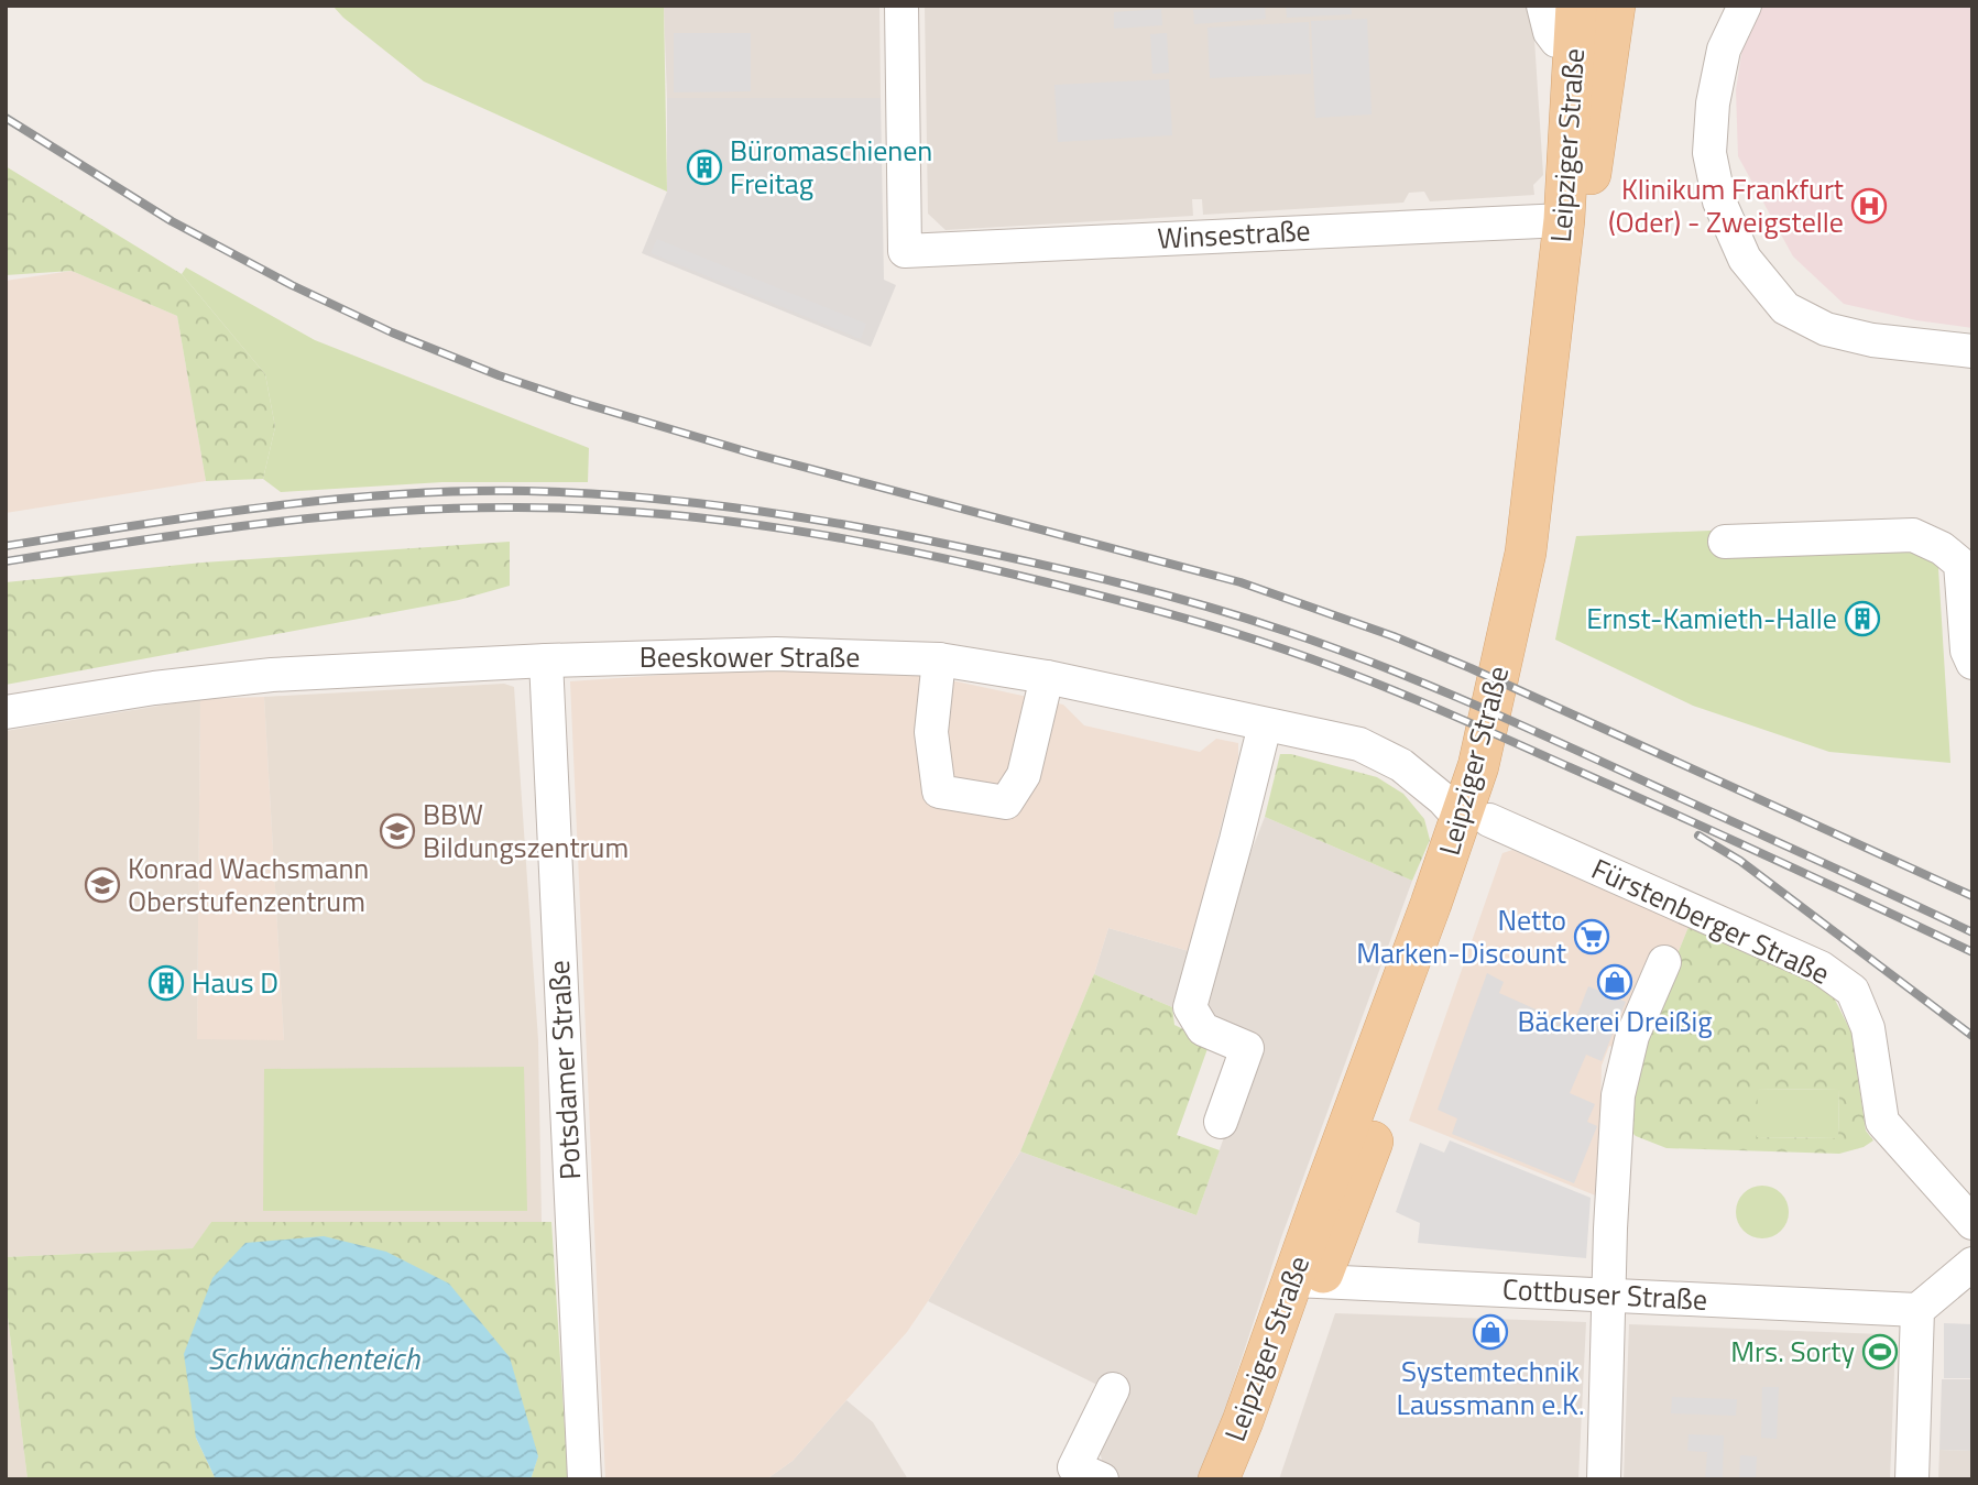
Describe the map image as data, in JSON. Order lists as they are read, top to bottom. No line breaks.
{"streets":{"main road":["Leipziger Straße"],"street":["Winsestraße","Beeskower Straße","Fürstenberger Straße","Potsdamer Straße","Cottbuser Straße"]},"crossings":[["Leipziger Straße","Winsestraße"],["Leipziger Straße","Beeskower Straße"],["Leipziger Straße","Fürstenberger Straße"],["Leipziger Straße","Cottbuser Straße"],["Beeskower Straße","Fürstenberger Straße"],["Beeskower Straße","Potsdamer Straße"]],"water":["Schwänchenteich"],"places":{"building":["Büromaschienen Freitag","Ernst-Kamieth-Halle","Haus D"],"hospital":["Klinikum Frankfurt (Oder) - Zweigstelle"],"school or university":["BBW Bildungszentrum","Konrad Wachsmann Oberstufenzentrum"],"supermarket":["Netto Marken-Discount"],"shop":["Bäckerei Dreißig","Systemtechnik Laussmann e.K."],"sports":["Mrs. Sorty"]}}
